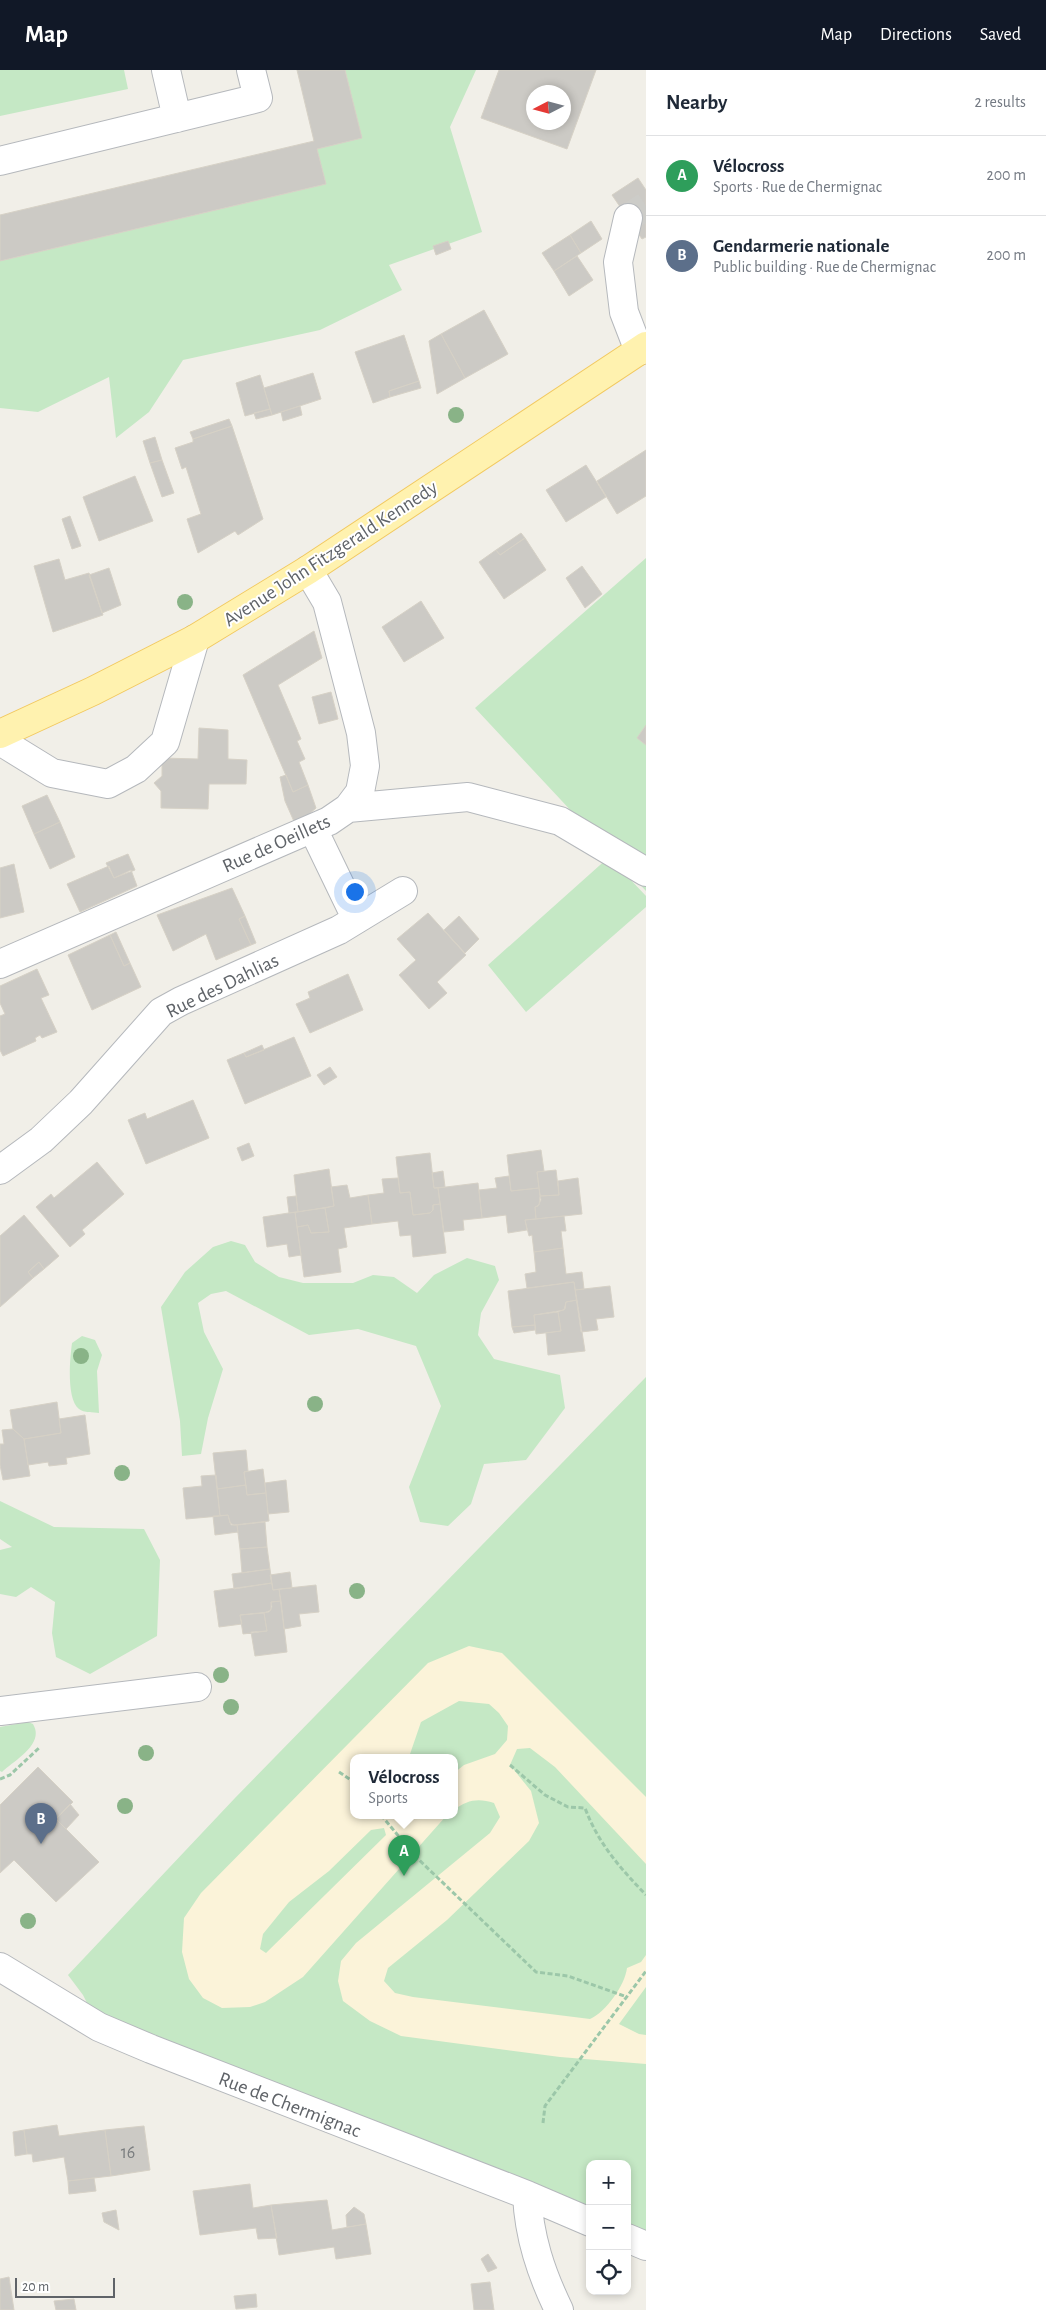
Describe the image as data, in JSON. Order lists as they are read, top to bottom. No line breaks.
{"streets":{"main road":["Avenue John Fitzgerald Kennedy"],"street":["Rue de Oeillets","Rue des Dahlias","Rue de Chermignac"]},"crossings":[["Avenue John Fitzgerald Kennedy","Rue de Oeillets"]],"house_numbers":["16"],"scale_bar":"20 m","north":"left","page":{"header":"Map","nav":["Map","Directions","Saved"],"heading":["Nearby","2 results"],"list":[{"mark":"A","name":"Vélocross","note":"Sports · Rue de Chermignac","value":"200 m"},{"mark":"B","name":"Gendarmerie nationale","note":"Public building · Rue de Chermignac","value":"200 m"}],"popup":["Vélocross","Sports"],"pins":["B","A"],"map_buttons":["+","−"],"scale":"20 m"}}
